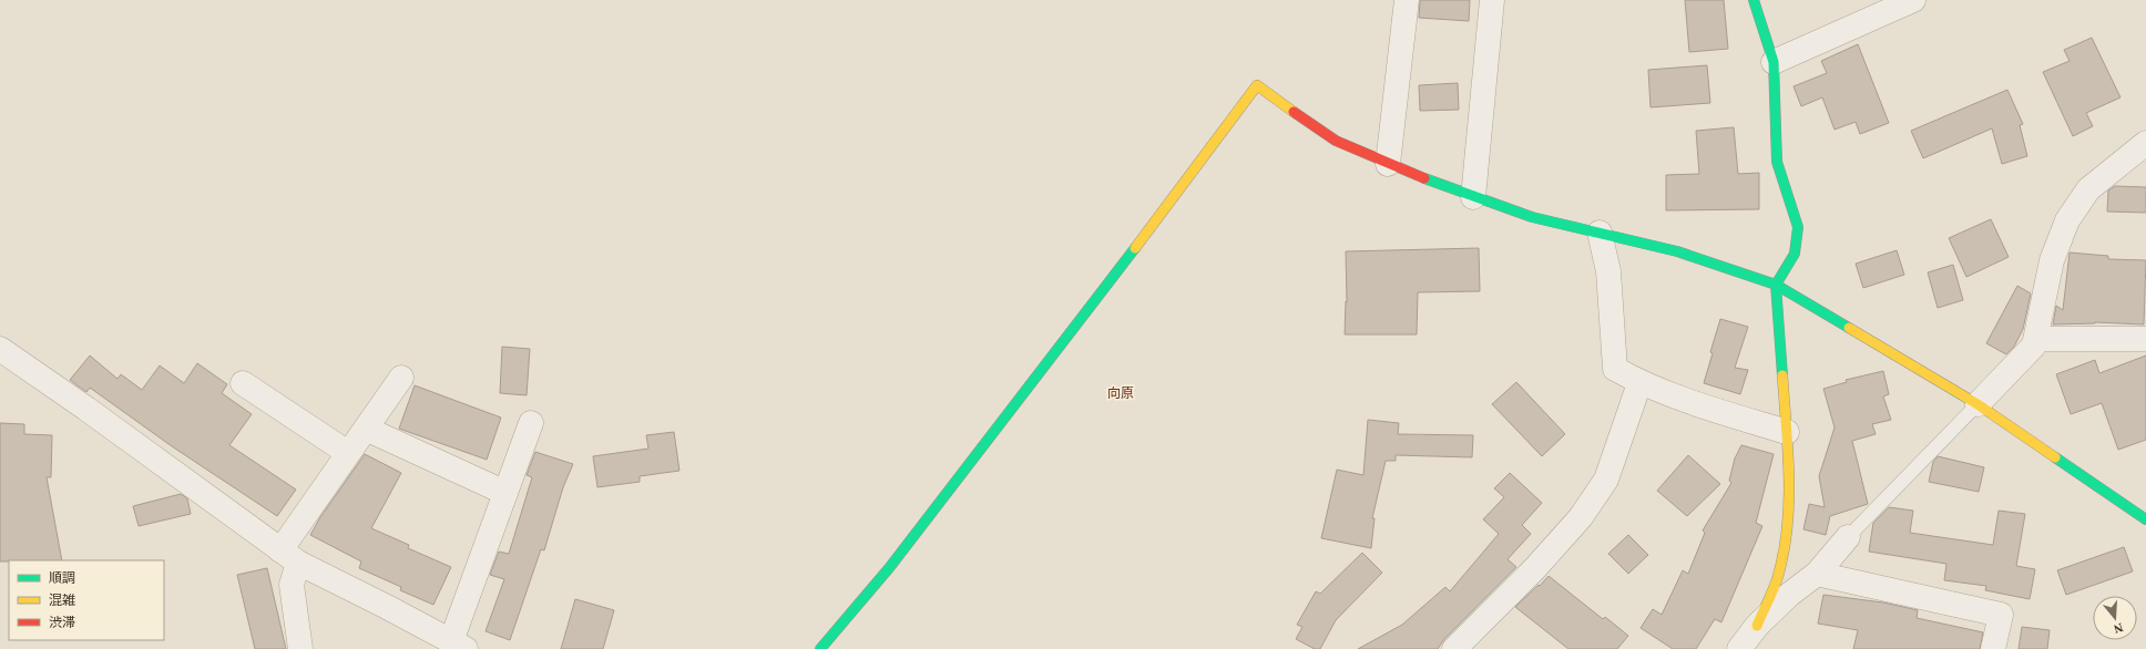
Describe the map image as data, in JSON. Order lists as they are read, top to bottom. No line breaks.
{"districts":["向原"],"legend":["順調","混雑","渋滞"],"north":"bottom"}
